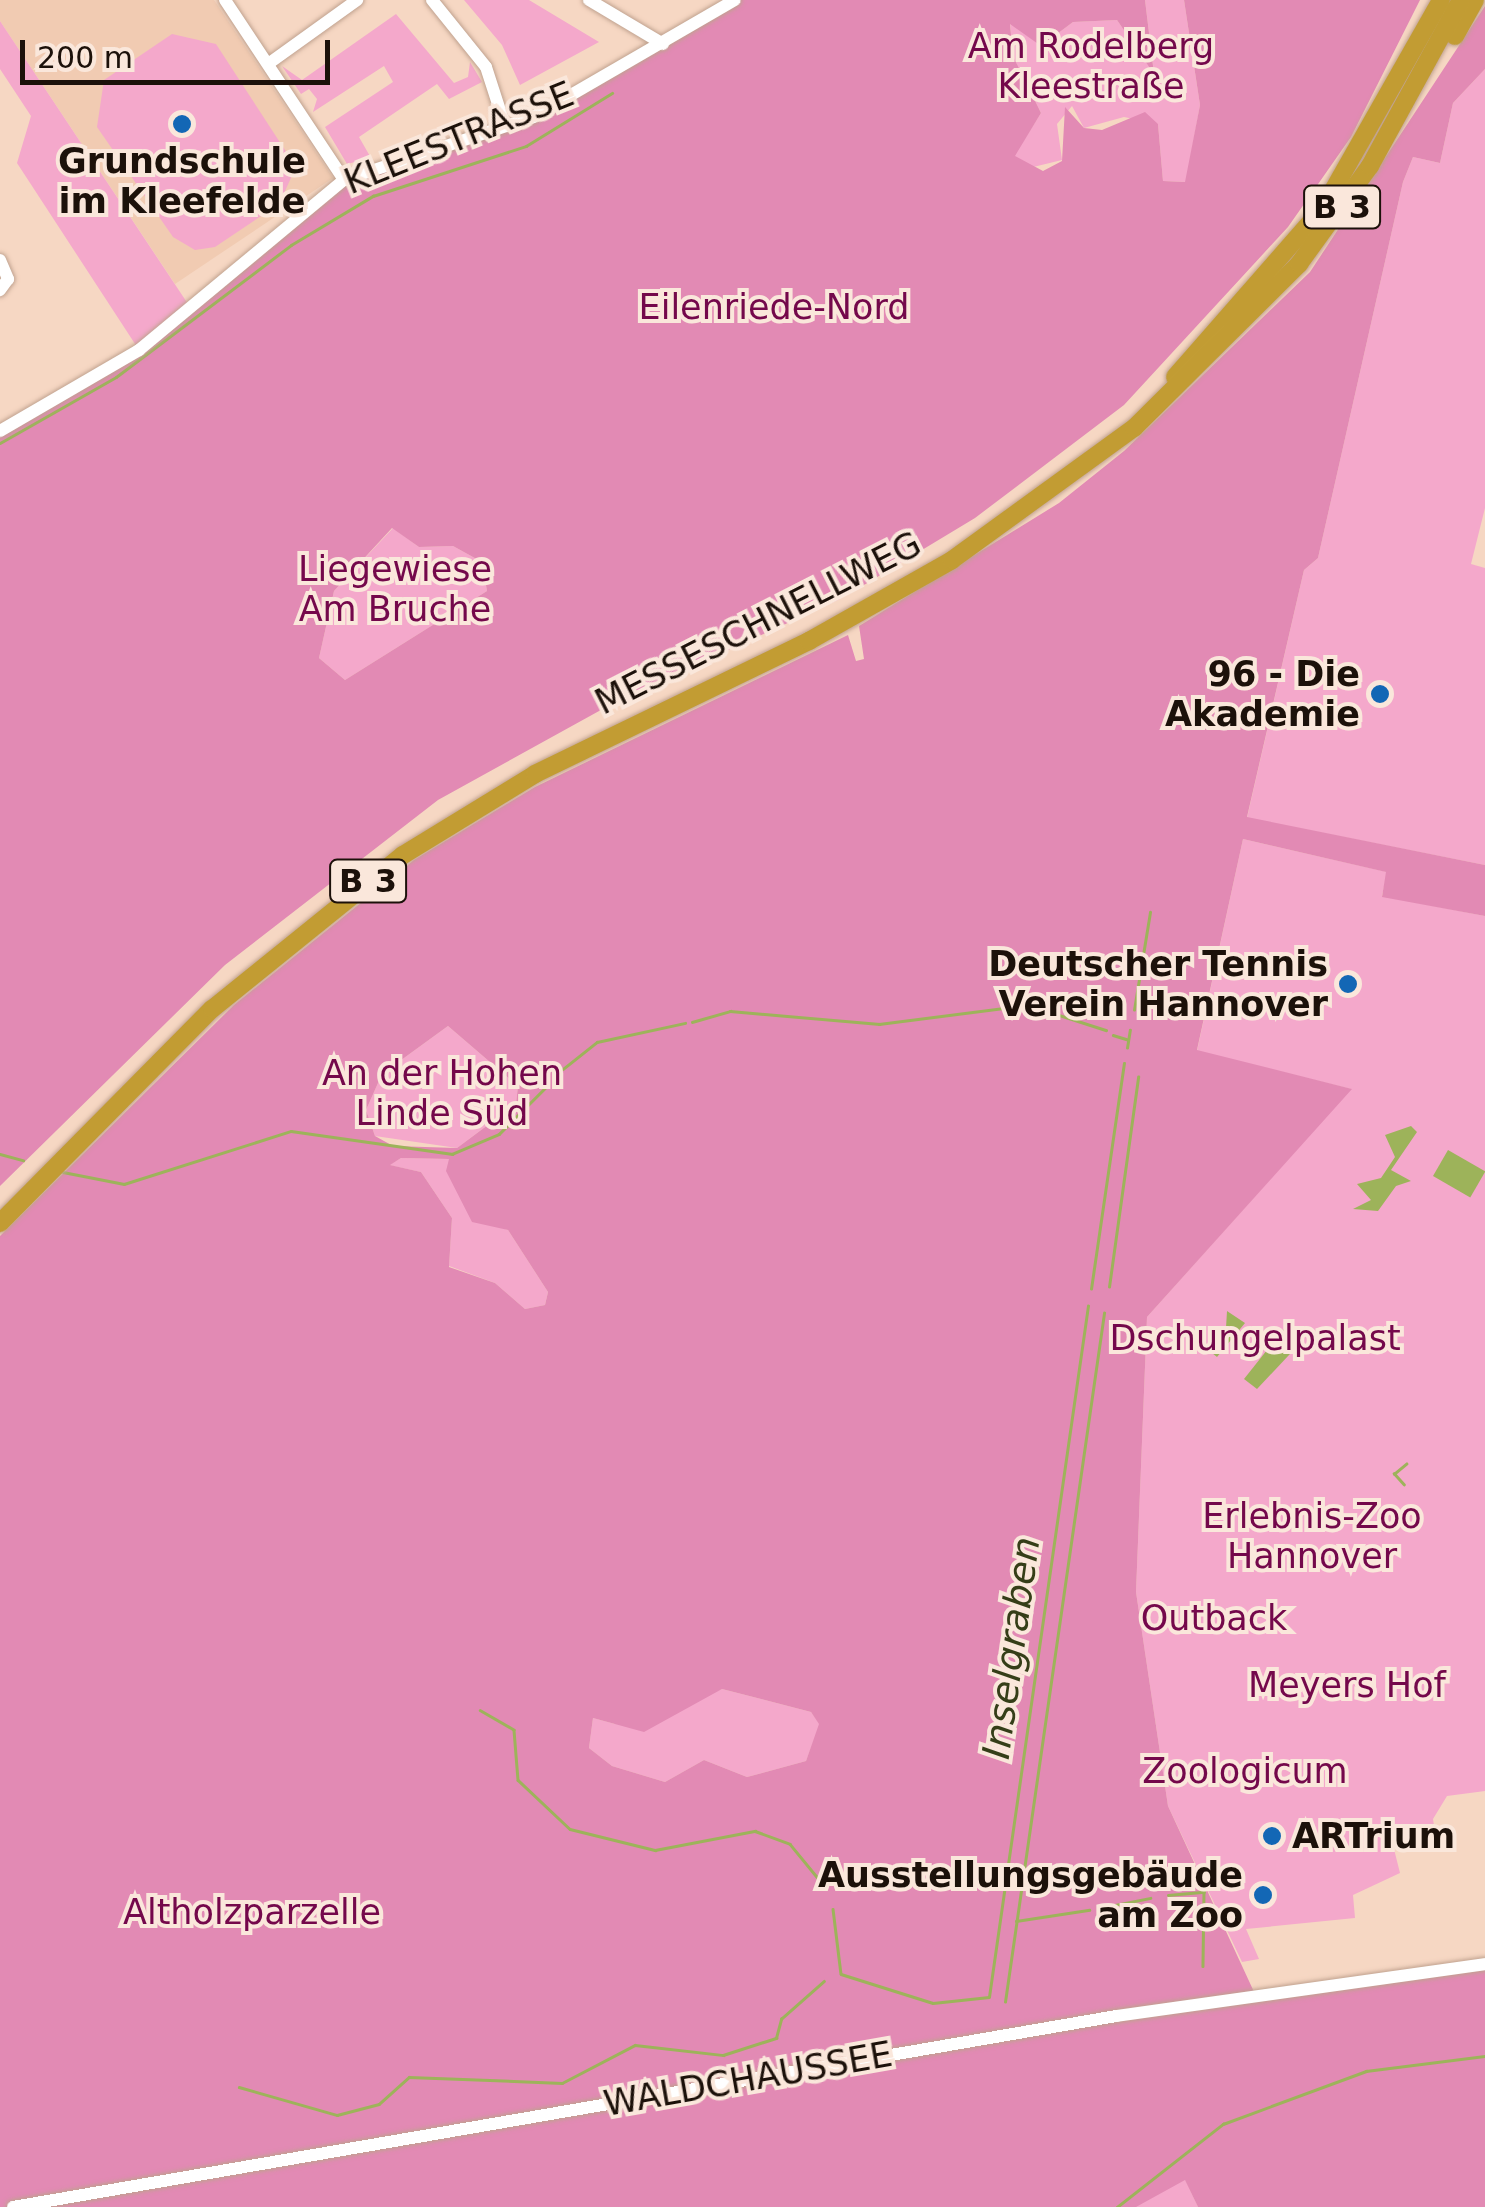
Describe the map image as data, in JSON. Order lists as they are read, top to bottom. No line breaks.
{"streets":{"highway":["B 3","MESSESCHNELLWEG"],"street":["KLEESTRASSE","WALDCHAUSSEE"]},"water":["Inselgraben"],"parks":["Am Rodelberg Kleestraße","Eilenriede-Nord","Liegewiese Am Bruche","An der Hohen Linde Süd","Dschungelpalast","Erlebnis-Zoo Hannover","Outback","Meyers Hof","Zoologicum","Altholzparzelle"],"places":["Grundschule im Kleefelde","96 - Die Akademie","Deutscher Tennis Verein Hannover","ARTrium","Ausstellungsgebäude am Zoo"],"scale_bar":"200 m"}
